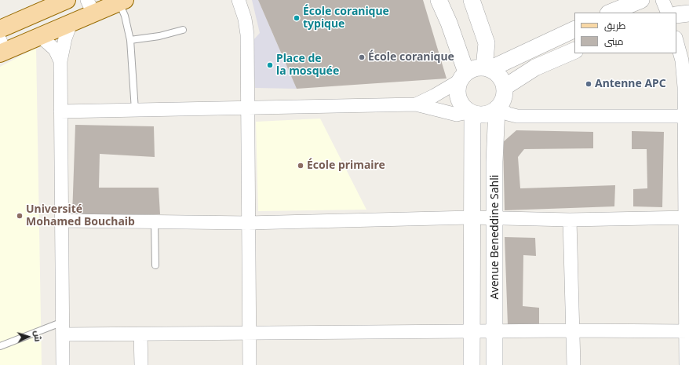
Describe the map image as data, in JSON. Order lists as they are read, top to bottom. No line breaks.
{"streets":{"street":["Avenue Beneddine Sahli"]},"places":["École coranique typique","École coranique","Place de la mosquée","Antenne APC","École primaire","Université Mohamed Bouchaib"],"legend":["طريق","مبنى"],"north":"right"}
